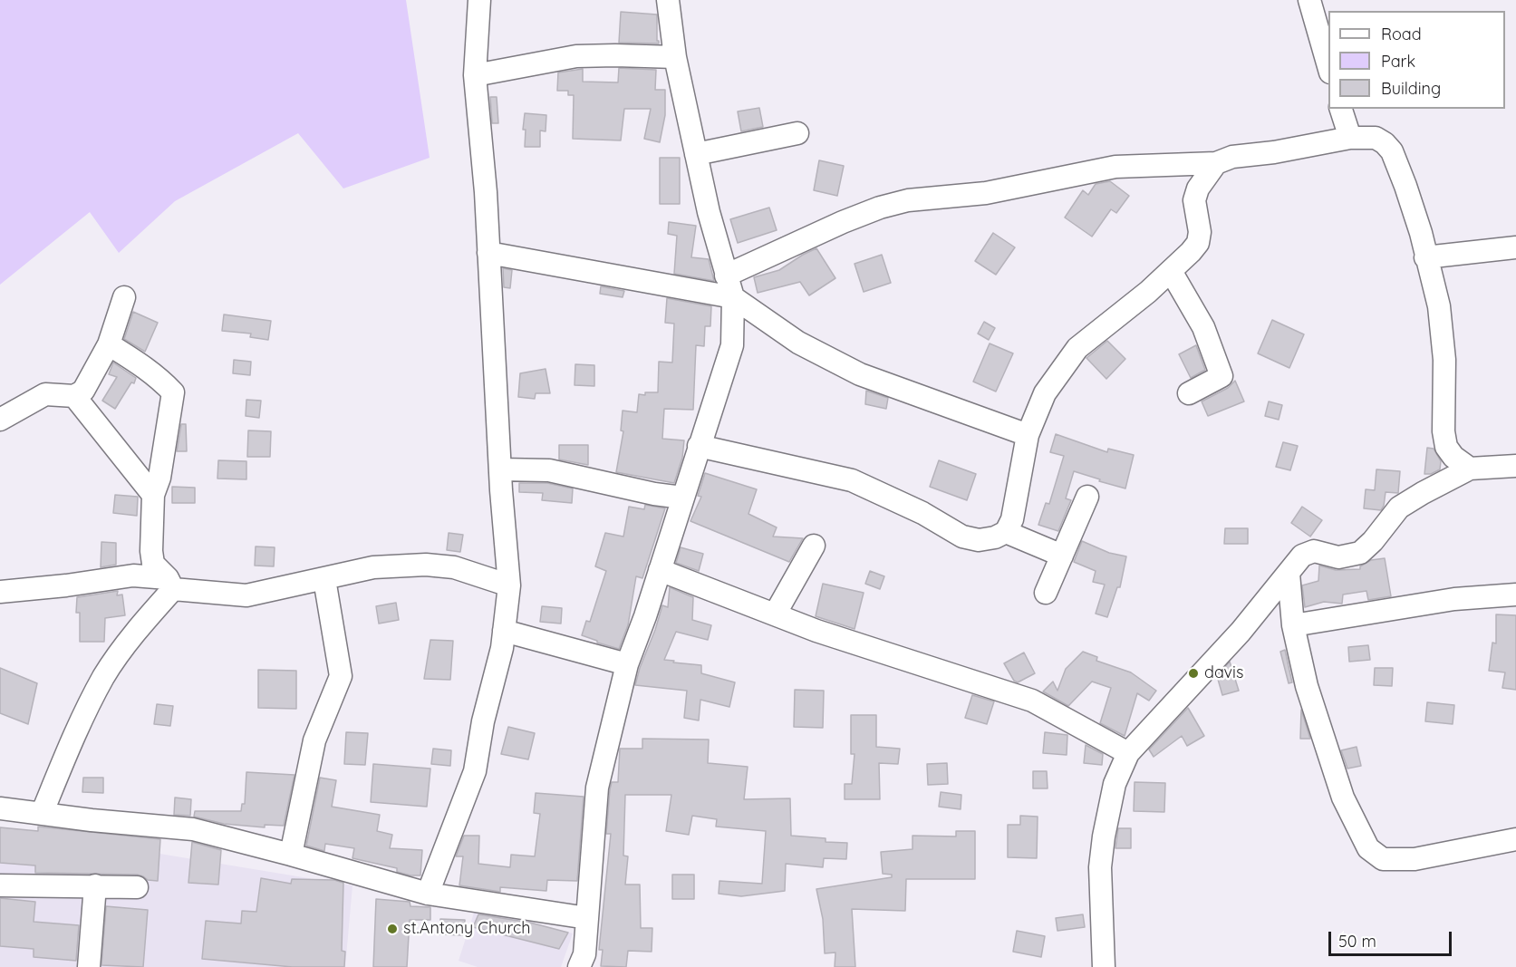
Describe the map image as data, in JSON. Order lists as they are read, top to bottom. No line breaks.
{"places":["davis","st.Antony Church"],"legend":["Road","Park","Building"],"scale_bar":"50 m"}
